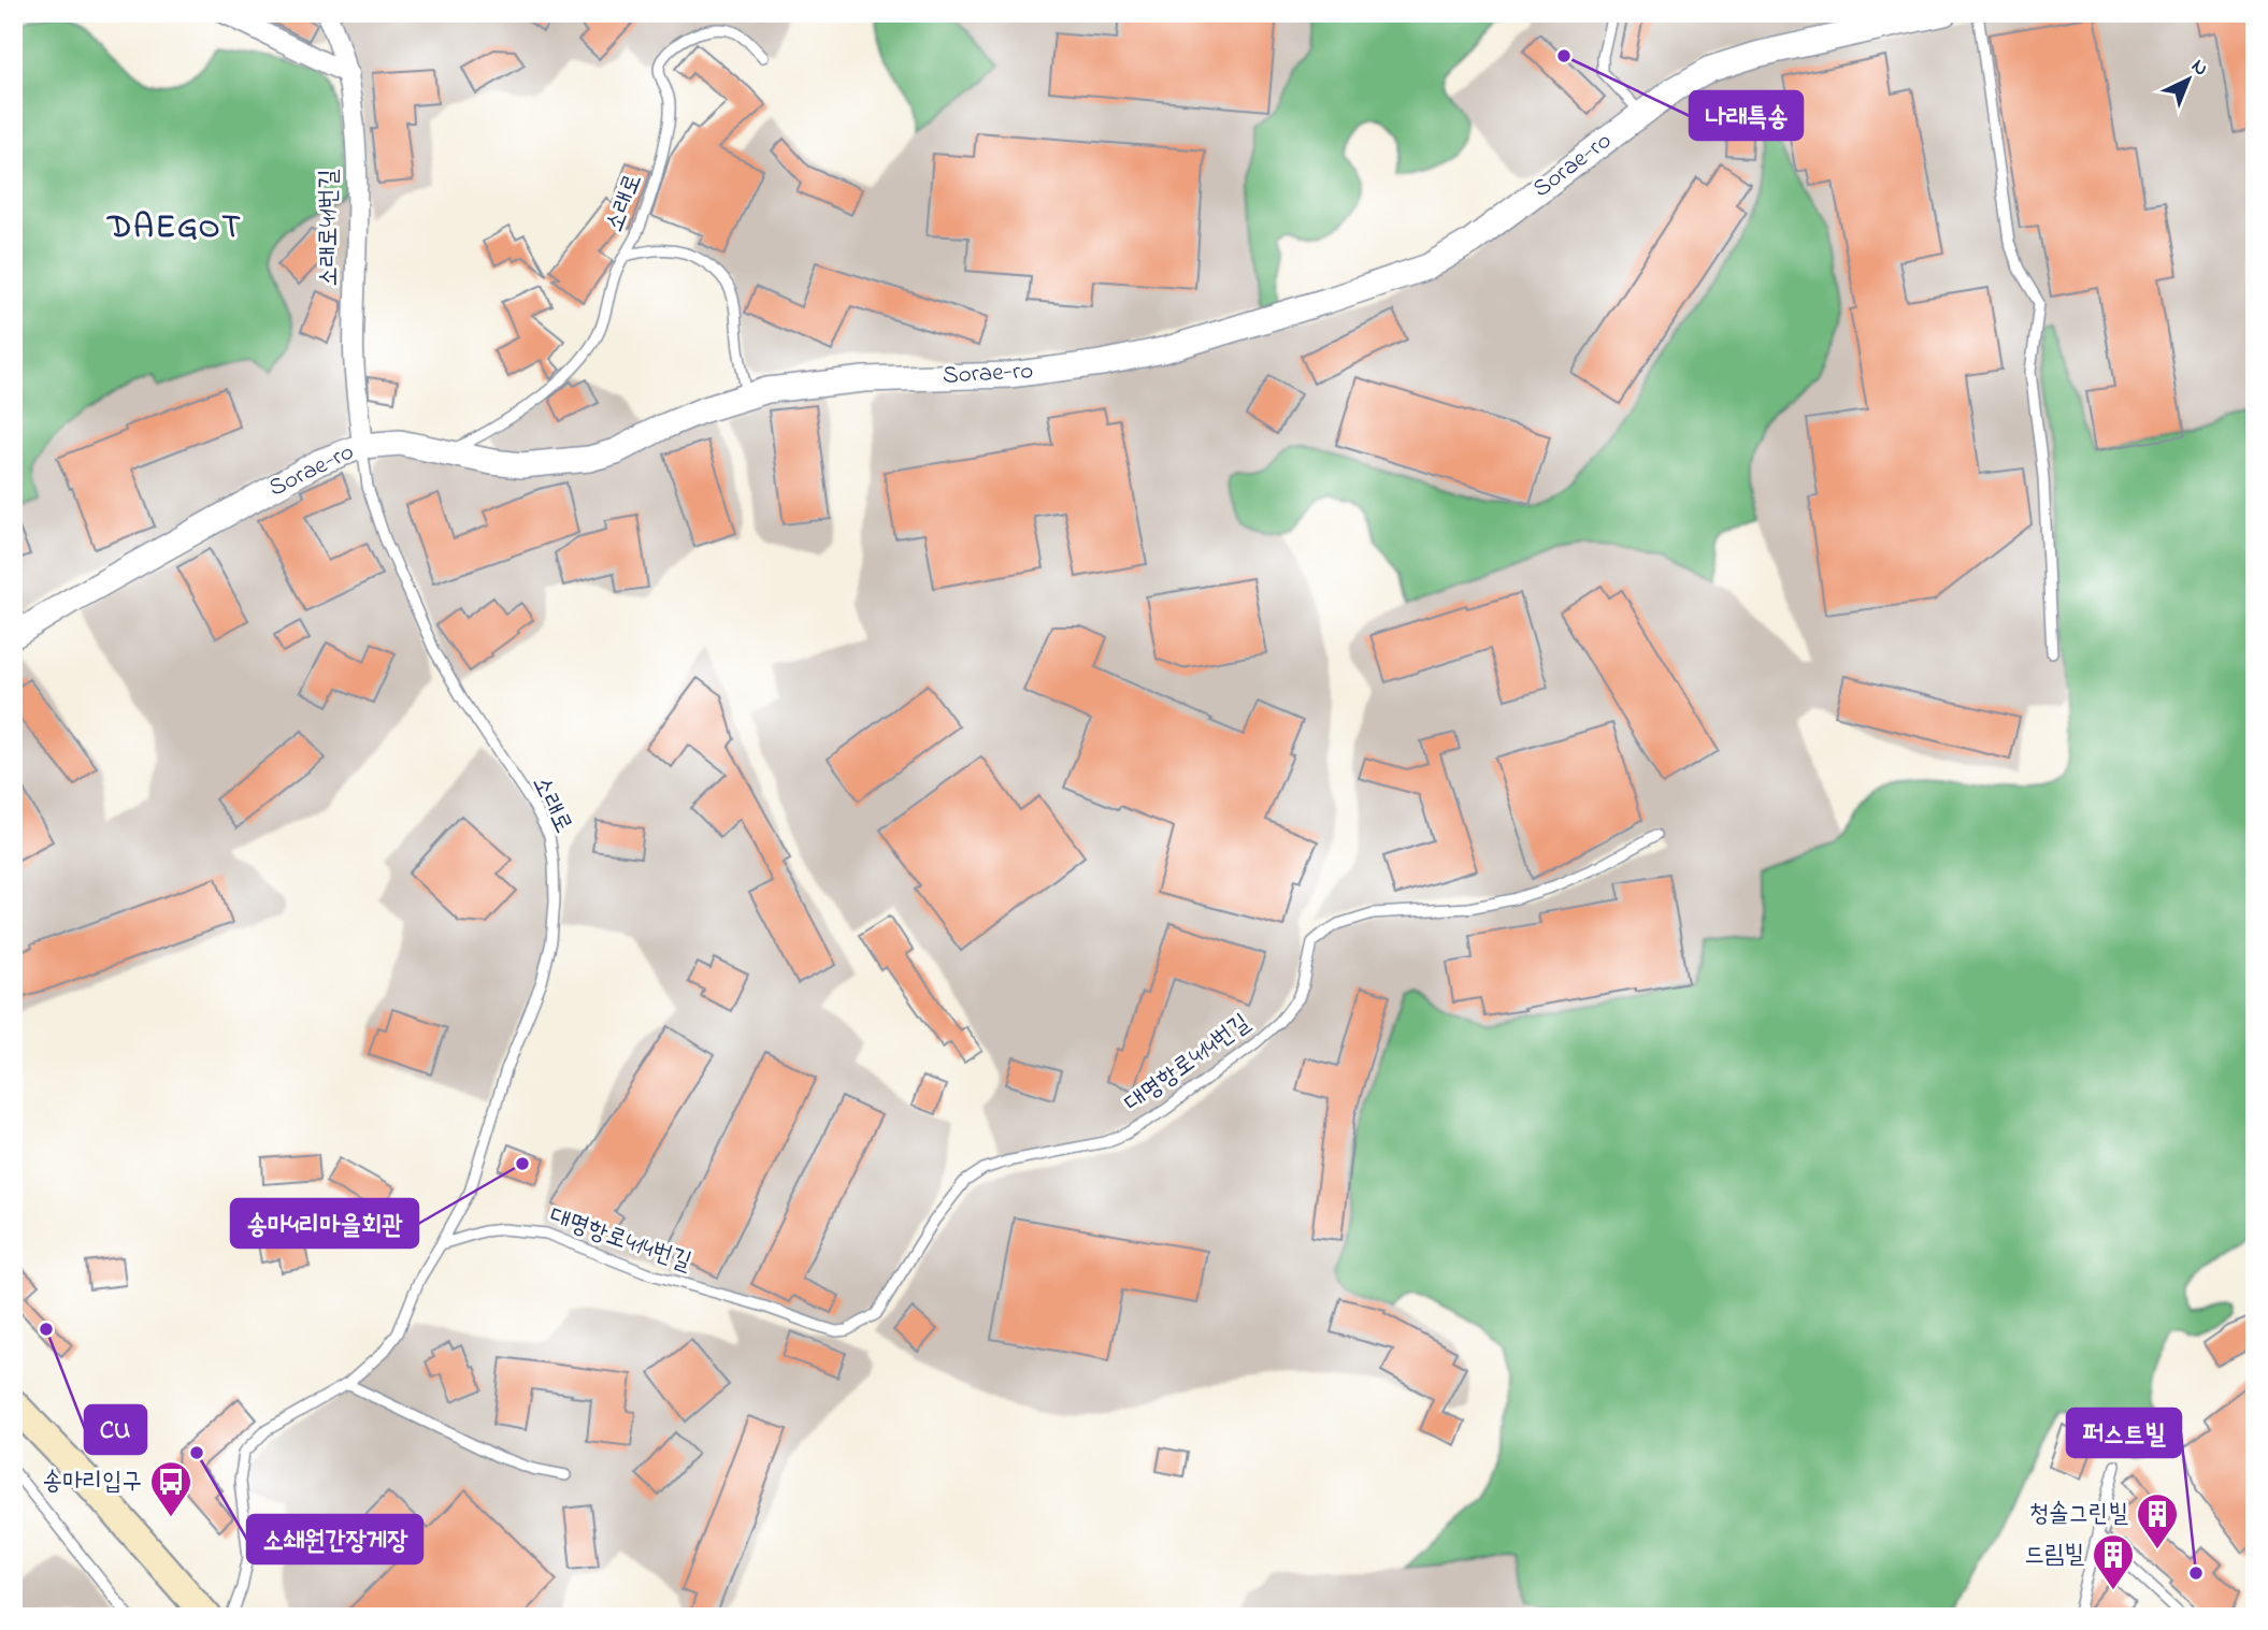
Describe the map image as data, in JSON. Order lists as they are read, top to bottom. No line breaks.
{"streets":{"street":["Sorae-ro","소래로41번길"],"lane":["소래로","대명항로414번길"]},"crossings":[["Sorae-ro","소래로"],["Sorae-ro","소래로41번길"],["소래로","소래로41번길"],["소래로","대명항로414번길"]],"districts":["DAEGOT"],"places":{"other":["나래특송","송마4리마을회관","CU","소쇄원간장게장","퍼스트빌"],"bus stop":["송마리입구"],"building":["청솔그린빌","드림빌"]},"north":"top right"}
